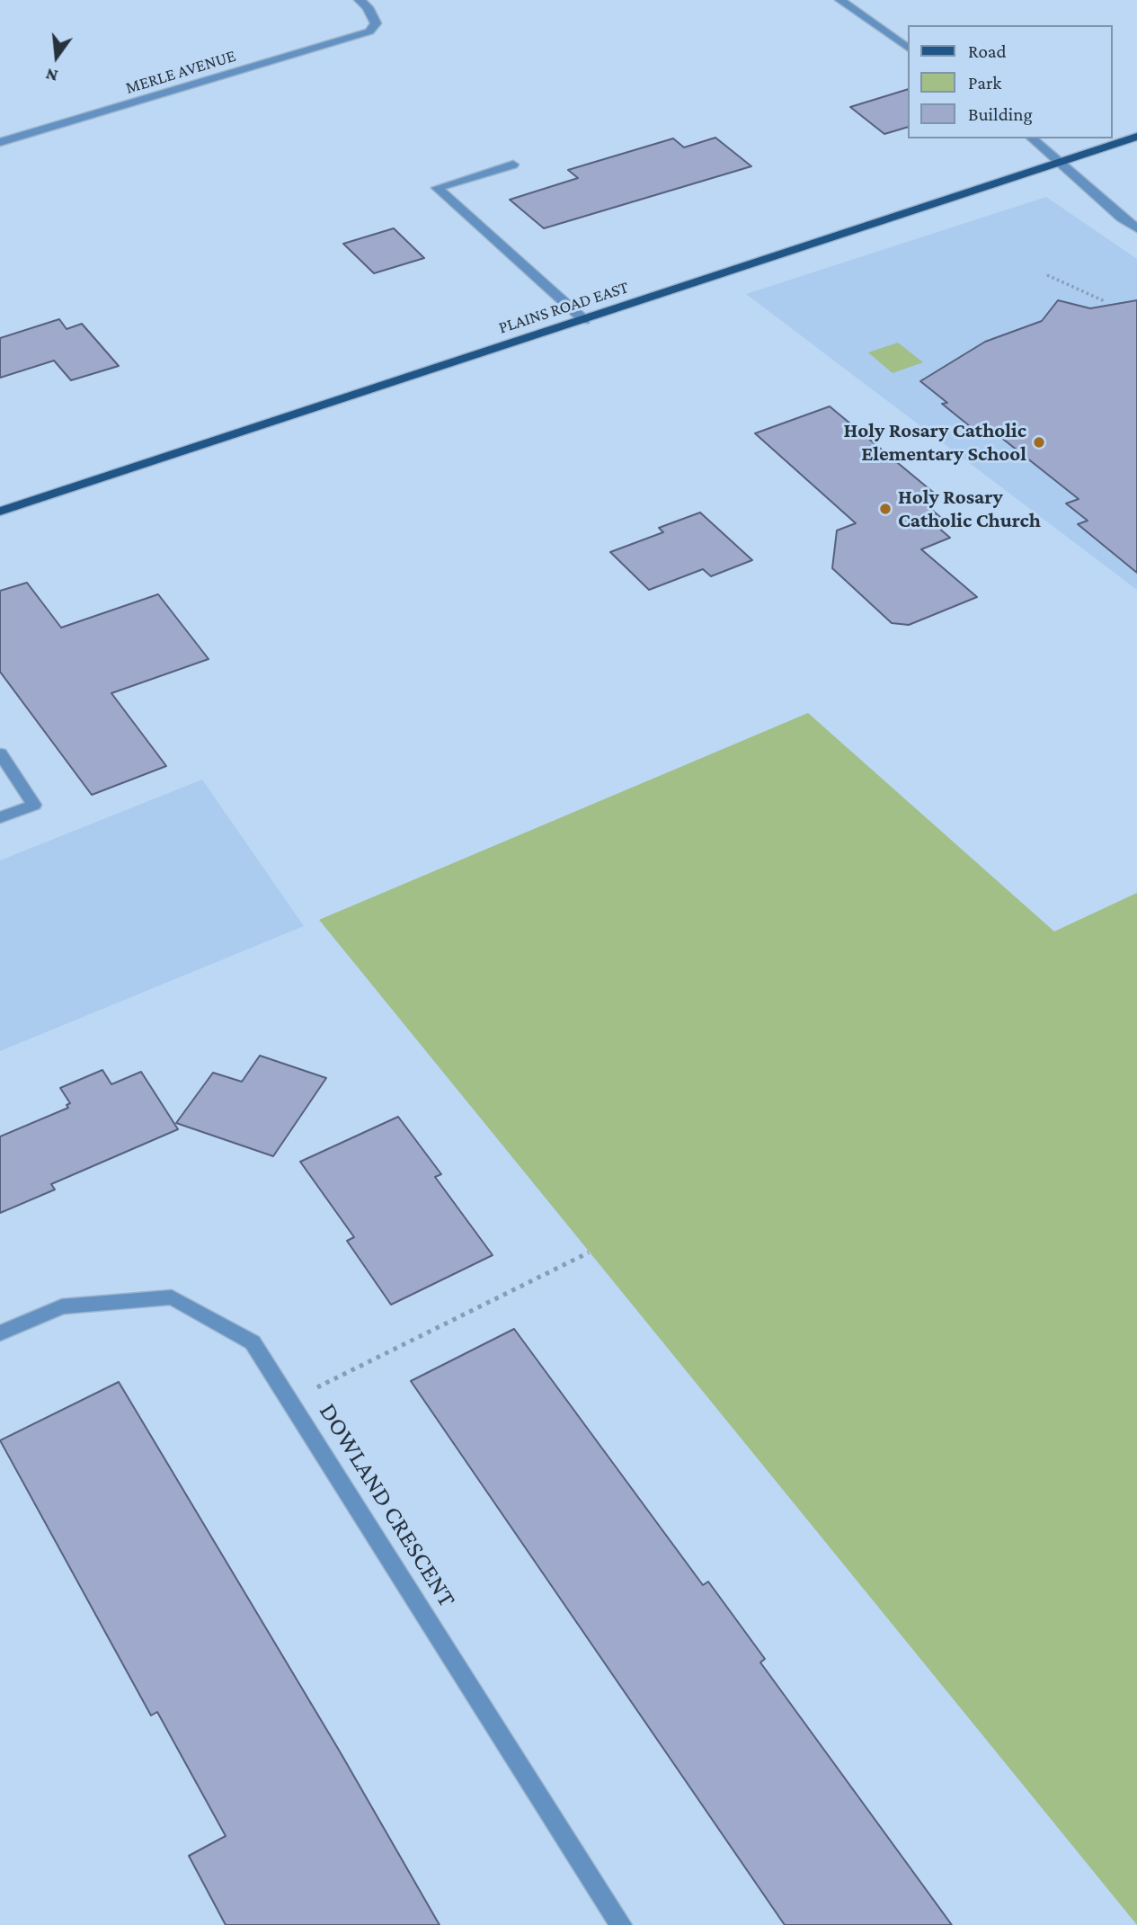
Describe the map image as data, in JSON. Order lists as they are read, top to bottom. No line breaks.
{"streets":{"main road":["PLAINS ROAD EAST"],"street":["MERLE AVENUE","DOWLAND CRESCENT"]},"places":["Holy Rosary Catholic Elementary School","Holy Rosary Catholic Church"],"legend":["Road","Park","Building"],"north":"bottom"}
